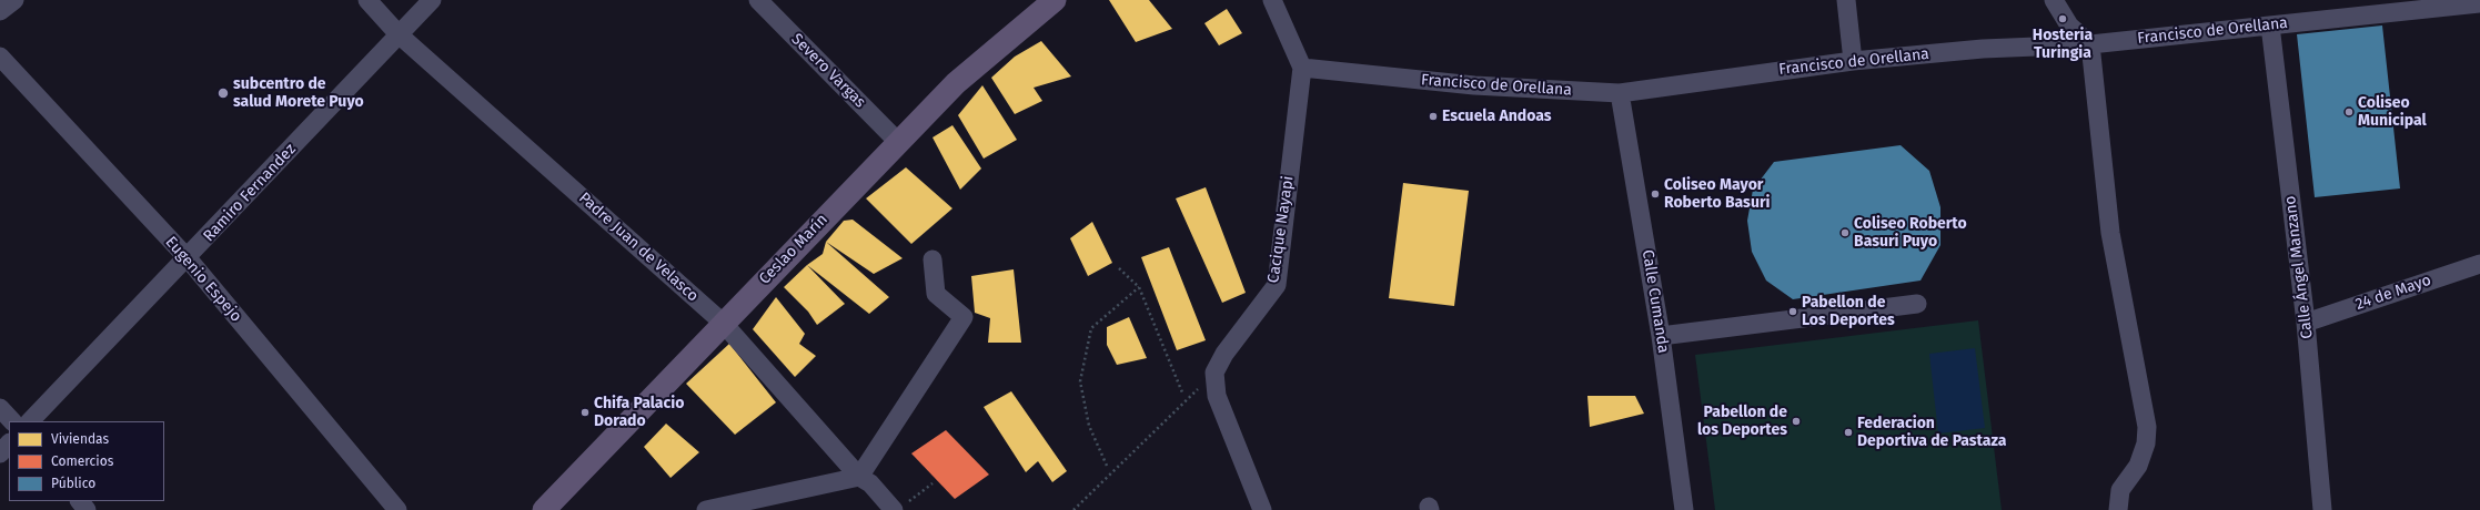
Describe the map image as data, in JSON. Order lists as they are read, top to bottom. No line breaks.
{"streets":{"main road":["Ceslao Marín"],"street":["Francisco de Orellana","Severo Vargas","Ramiro Fernandez","Cacique Nayapi","Padre Juan de Velasco","Calle Ángel Manzano","Eugenio Espejo","24 de Mayo","Calle Cumanda"]},"crossings":[["Francisco de Orellana","Cacique Nayapi"],["Francisco de Orellana","Calle Ángel Manzano"],["Francisco de Orellana","Calle Cumanda"],["Severo Vargas","Ceslao Marín"],["Ramiro Fernandez","Padre Juan de Velasco"],["Ramiro Fernandez","Eugenio Espejo"],["Padre Juan de Velasco","Ceslao Marín"],["Calle Ángel Manzano","24 de Mayo"]],"places":["Hosteria Turingia","subcentro de salud Morete Puyo","Coliseo Municipal","Escuela Andoas","Coliseo Mayor Roberto Basuri","Coliseo Roberto Basuri Puyo","Pabellon de Los Deportes","Chifa Palacio Dorado","Pabellon de los Deportes","Federacion Deportiva de Pastaza"],"legend":["Viviendas","Comercios","Público"]}
